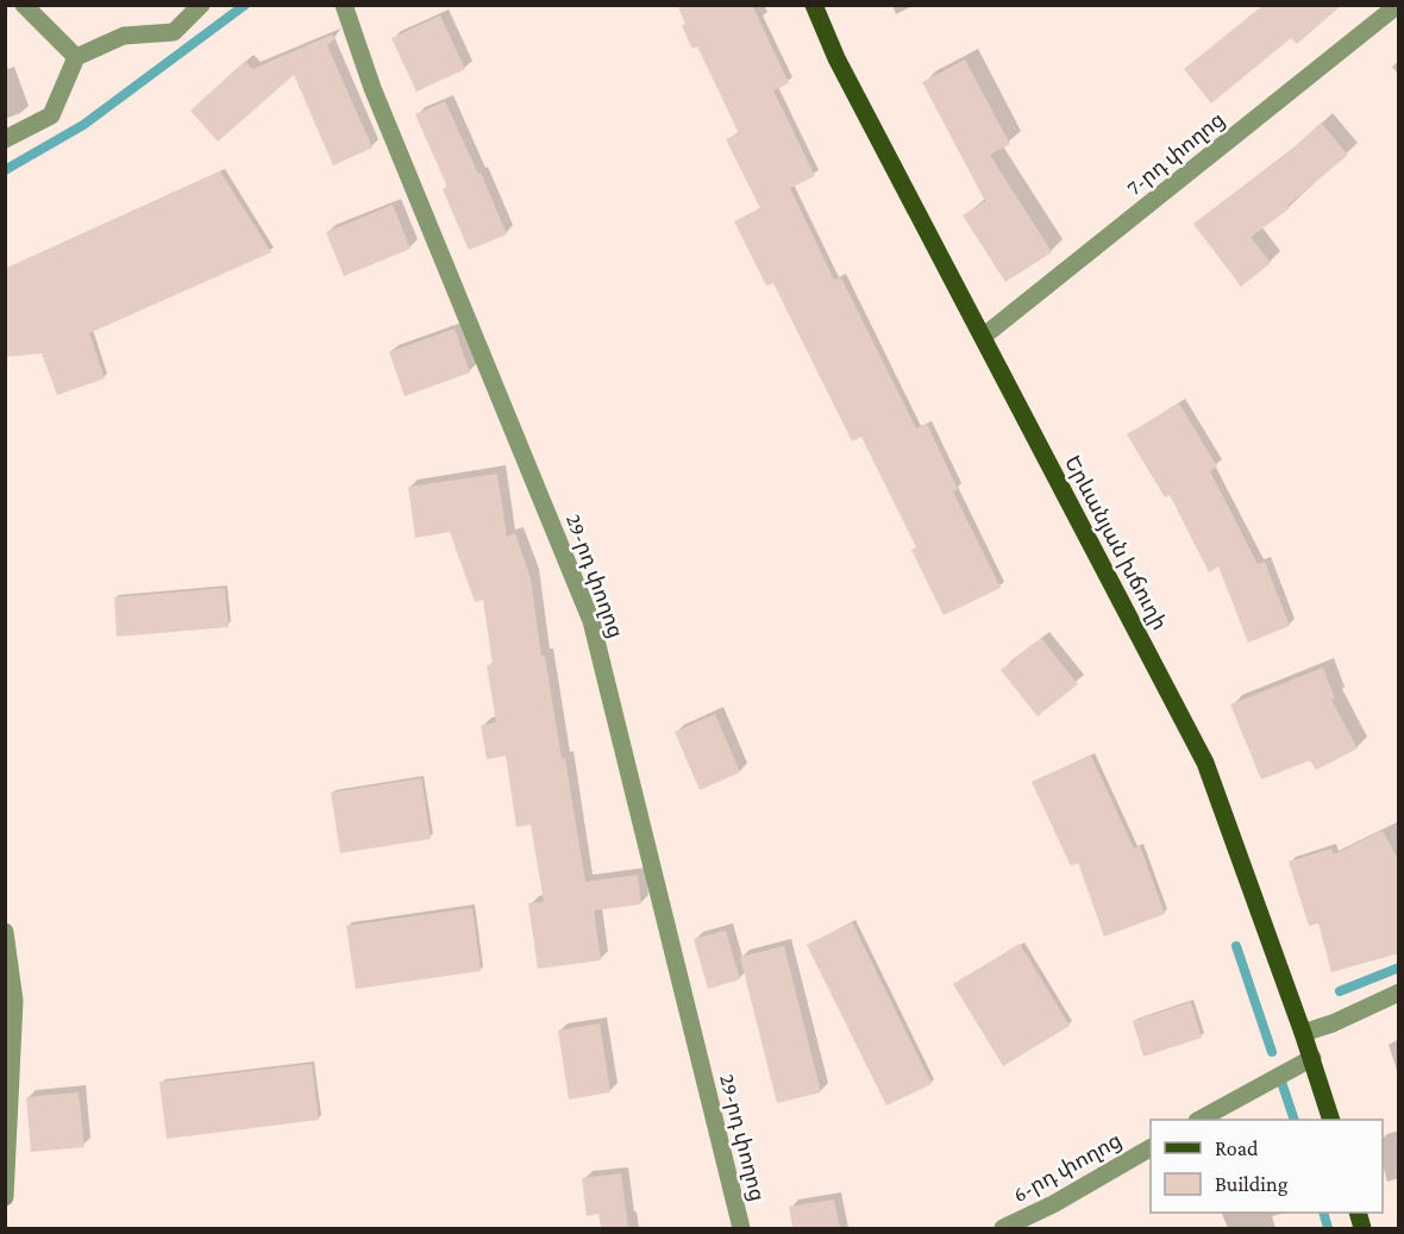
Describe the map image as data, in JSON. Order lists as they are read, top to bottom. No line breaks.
{"streets":{"main road":["Երևանյան խճուղի"],"street":["7-րդ փողոց","29-րդ փողոց","6-րդ փողոց"]},"crossings":[["7-րդ փողոց","Երևանյան խճուղի"]],"legend":["Road","Building"]}
